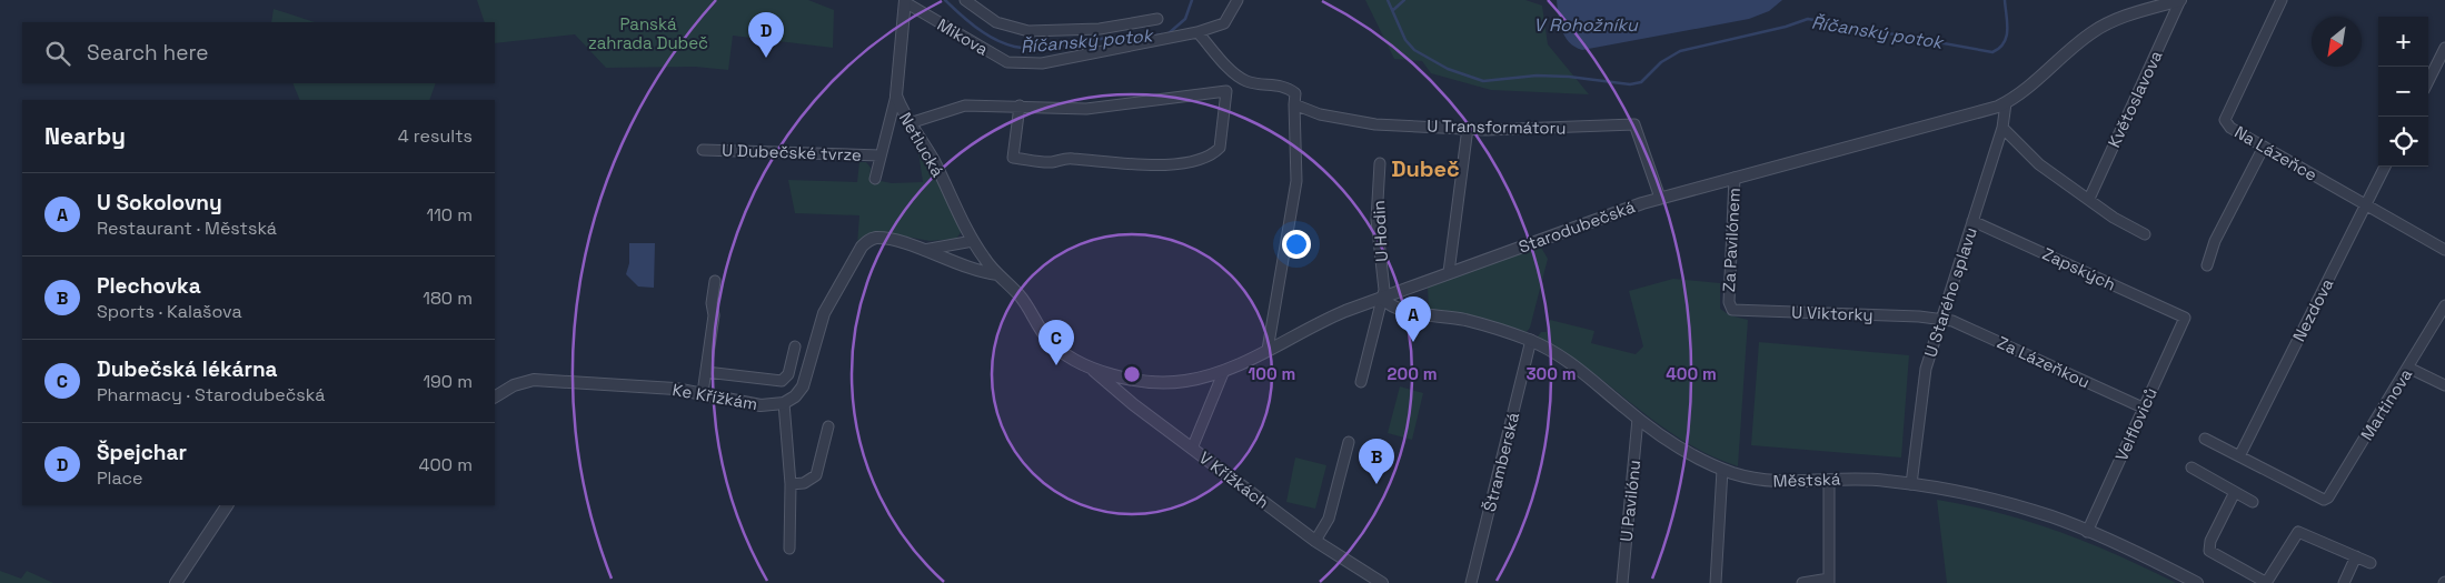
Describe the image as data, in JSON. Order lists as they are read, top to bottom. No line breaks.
{"streets":{"street":["Mikova","Květoslavova","U Transformátoru","Netlucká","U Dubečské tvrze","Na Lázeňce","Starodubečská","U Hodin","Za Pavilónem","Zapských","U Starého splavu","Nezdova","U Viktorky","Za Lázeňkou","Ke Křížkám","Martinova","Velfloviců","Štramberská","V Křížkách","Městská","U Pavilónu"]},"crossings":[["Mikova","Netlucká"],["Květoslavova","Starodubečská"],["U Transformátoru","Starodubečská"],["Netlucká","Starodubečská"],["Na Lázeňce","Nezdova"],["Starodubečská","U Hodin"],["Starodubečská","Za Pavilónem"],["Starodubečská","U Starého splavu"],["Starodubečská","V Křížkách"],["Starodubečská","Městská"],["U Hodin","Městská"],["Za Pavilónem","U Viktorky"],["Zapských","U Starého splavu"],["Zapských","Velfloviců"],["U Starého splavu","U Viktorky"],["U Starého splavu","Za Lázeňkou"],["U Starého splavu","Městská"],["Nezdova","Martinova"],["U Viktorky","Za Lázeňkou"],["Za Lázeňkou","Velfloviců"],["Velfloviců","Městská"],["Štramberská","Městská"],["Městská","U Pavilónu"]],"districts":["Dubeč"],"water":["V Rohožníku","Říčanský potok"],"parks":["Panská zahrada Dubeč"],"north":"bottom left","page":{"pins":["D","A","C","B"],"map_buttons":["+","−"],"search":"Search here","heading":["Nearby","4 results"],"list":[{"mark":"A","name":"U Sokolovny","note":"Restaurant · Městská","value":"110 m"},{"mark":"B","name":"Plechovka","note":"Sports · Kalašova","value":"180 m"},{"mark":"C","name":"Dubečská lékárna","note":"Pharmacy · Starodubečská","value":"190 m"},{"mark":"D","name":"Špejchar","note":"Place","value":"400 m"}]},"rings":["100 m","200 m","300 m","400 m"]}
